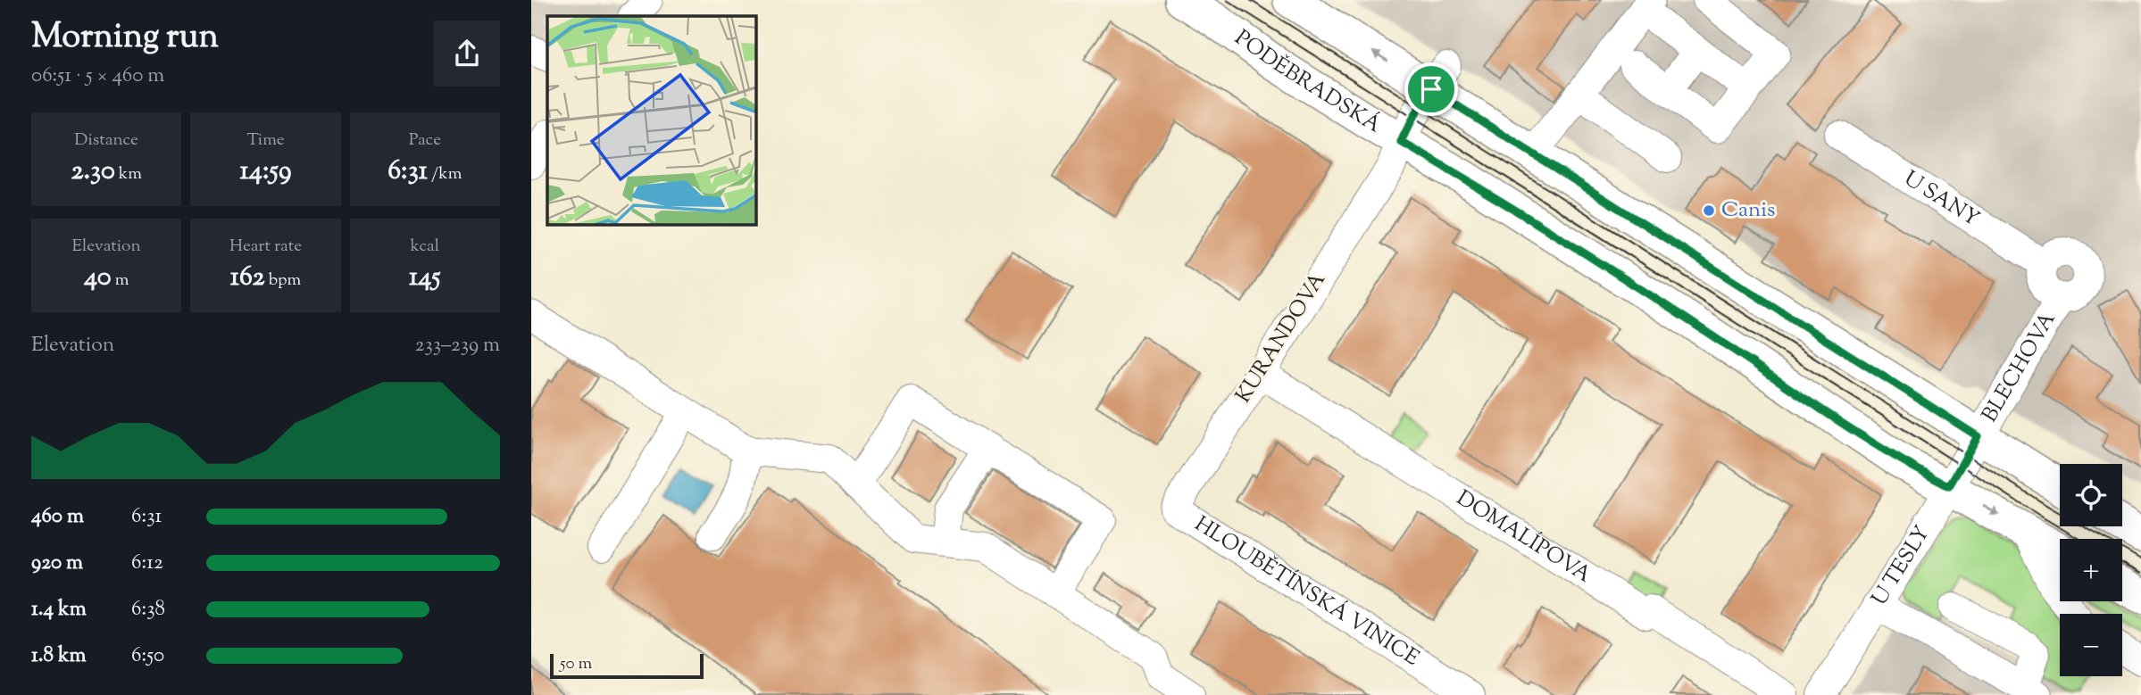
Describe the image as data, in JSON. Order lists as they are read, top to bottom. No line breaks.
{"streets":{"main road":["PODĚBRADSKÁ"],"street":["U SANY","KURANDOVA","BLECHOVA","DOMALÍPOVA","U TESLY","HLOUBĚTÍNSKÁ VINICE"]},"crossings":[["PODĚBRADSKÁ","KURANDOVA"],["PODĚBRADSKÁ","U TESLY"],["U SANY","BLECHOVA"],["KURANDOVA","DOMALÍPOVA"],["KURANDOVA","HLOUBĚTÍNSKÁ VINICE"],["BLECHOVA","U TESLY"]],"places":["Canis"],"scale_bar":"50 m","page":{"heading":["Morning run","06:51 · 5 × 460 m"],"stats":[["Distance","2.30 km"],["Time","14:59"],["Pace","6:31 /km"],["Elevation","40 m"],["Heart rate","162 bpm"],["kcal","145"]],"chart":["Elevation","233–239 m"],"map_buttons":["+","−"],"list":[{"name":"460 m","note":"6:31"},{"name":"920 m","note":"6:12"},{"name":"1.4 km","note":"6:38"},{"name":"1.8 km","note":"6:50"}],"scale":"50 m"}}
